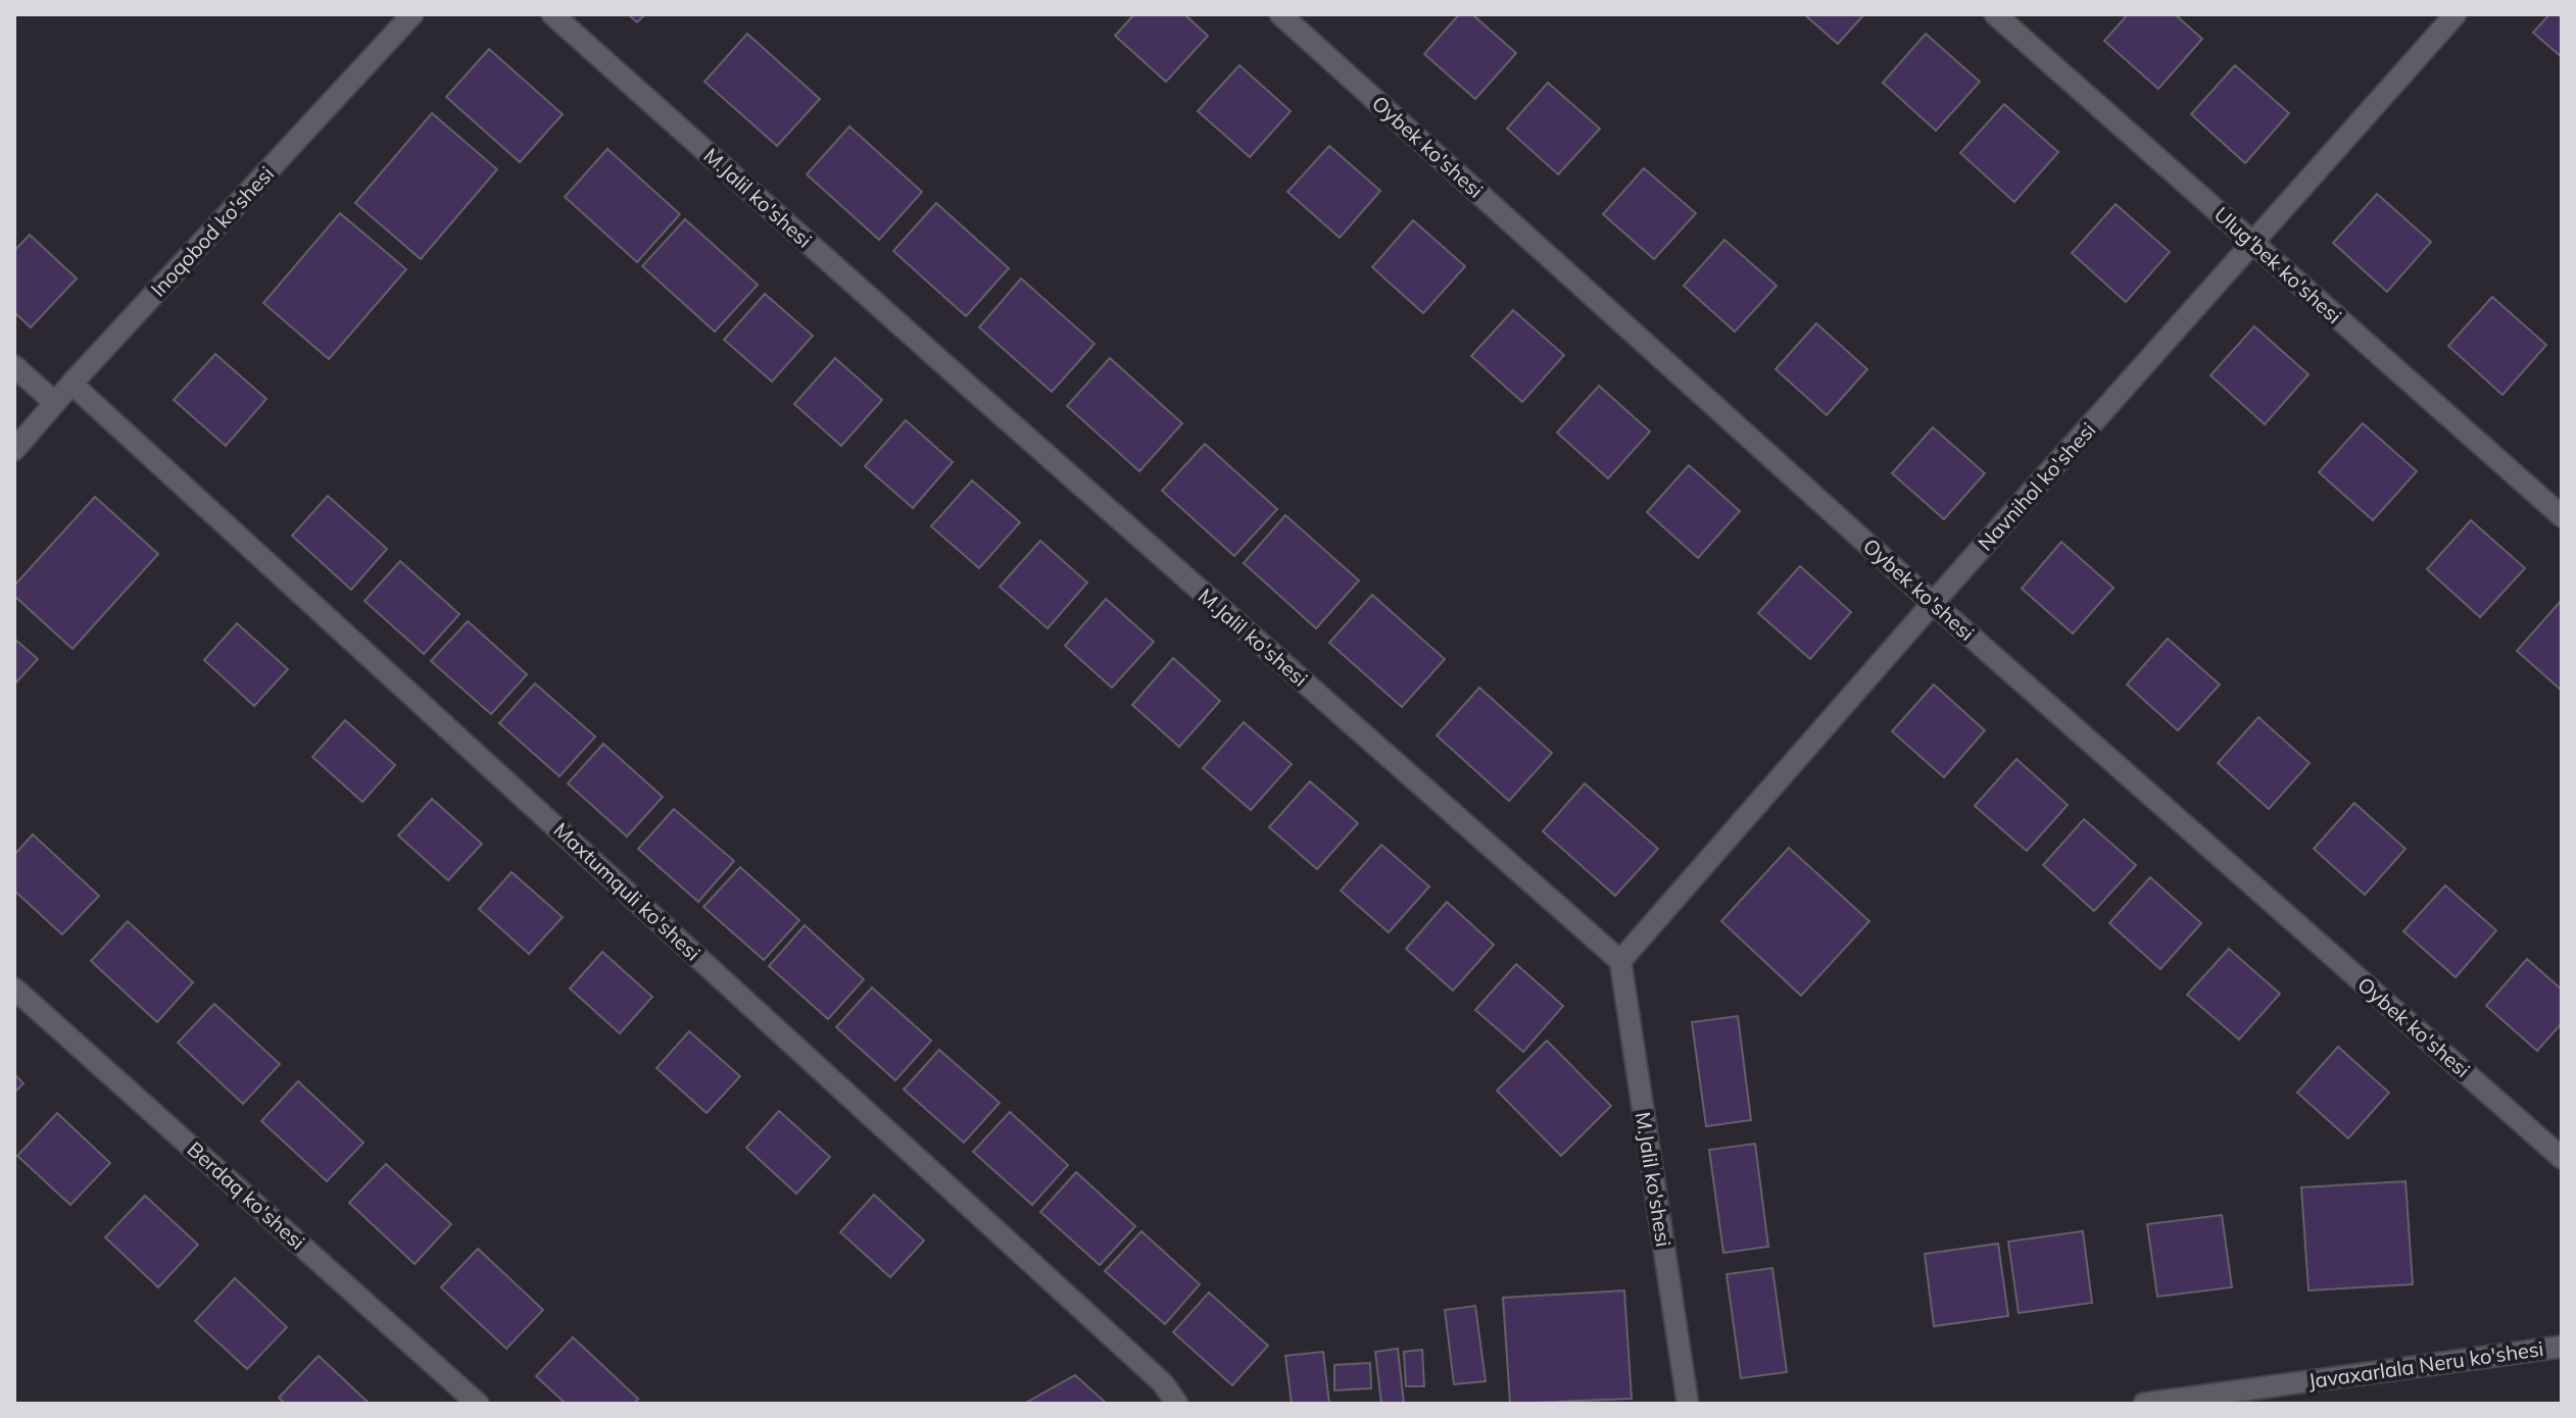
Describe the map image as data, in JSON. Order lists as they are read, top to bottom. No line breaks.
{"streets":{"street":["Oybek ko'shesi","M.Jalil ko'shesi","Inoqobod ko'shesi","Ulug'bek ko'shesi","Navnihol ko'shesi","Maxtumquli ko'shesi","Berdaq ko'shesi","Javaxarlala Neru ko'shesi"]},"crossings":[["Oybek ko'shesi","Navnihol ko'shesi"],["M.Jalil ko'shesi","Navnihol ko'shesi"],["Inoqobod ko'shesi","Maxtumquli ko'shesi"],["Ulug'bek ko'shesi","Navnihol ko'shesi"]]}
